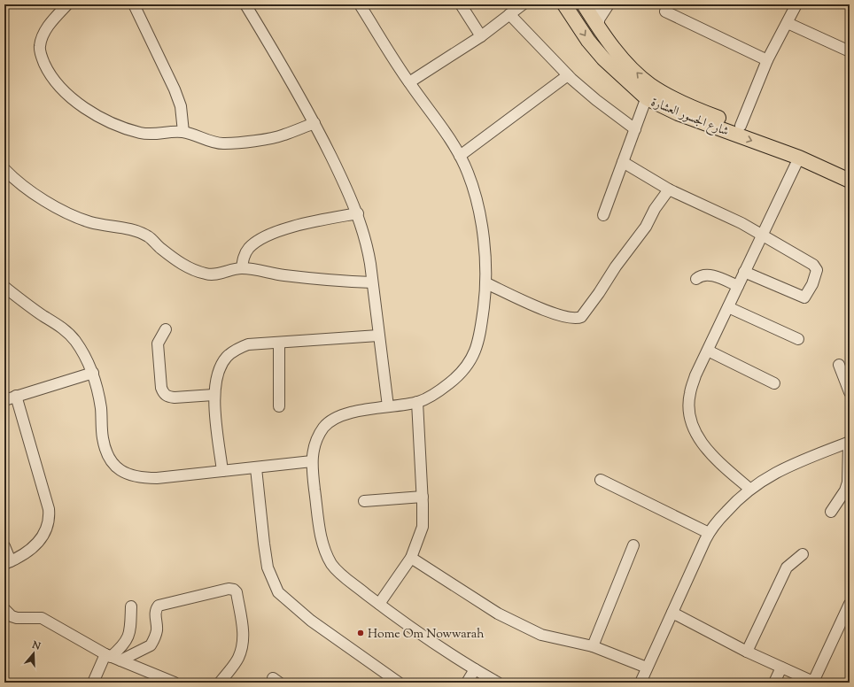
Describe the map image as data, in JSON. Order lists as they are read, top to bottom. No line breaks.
{"streets":{"main road":["شارع الجسور العشارة"]},"places":["Home Om Nowwarah"],"north":"top"}
